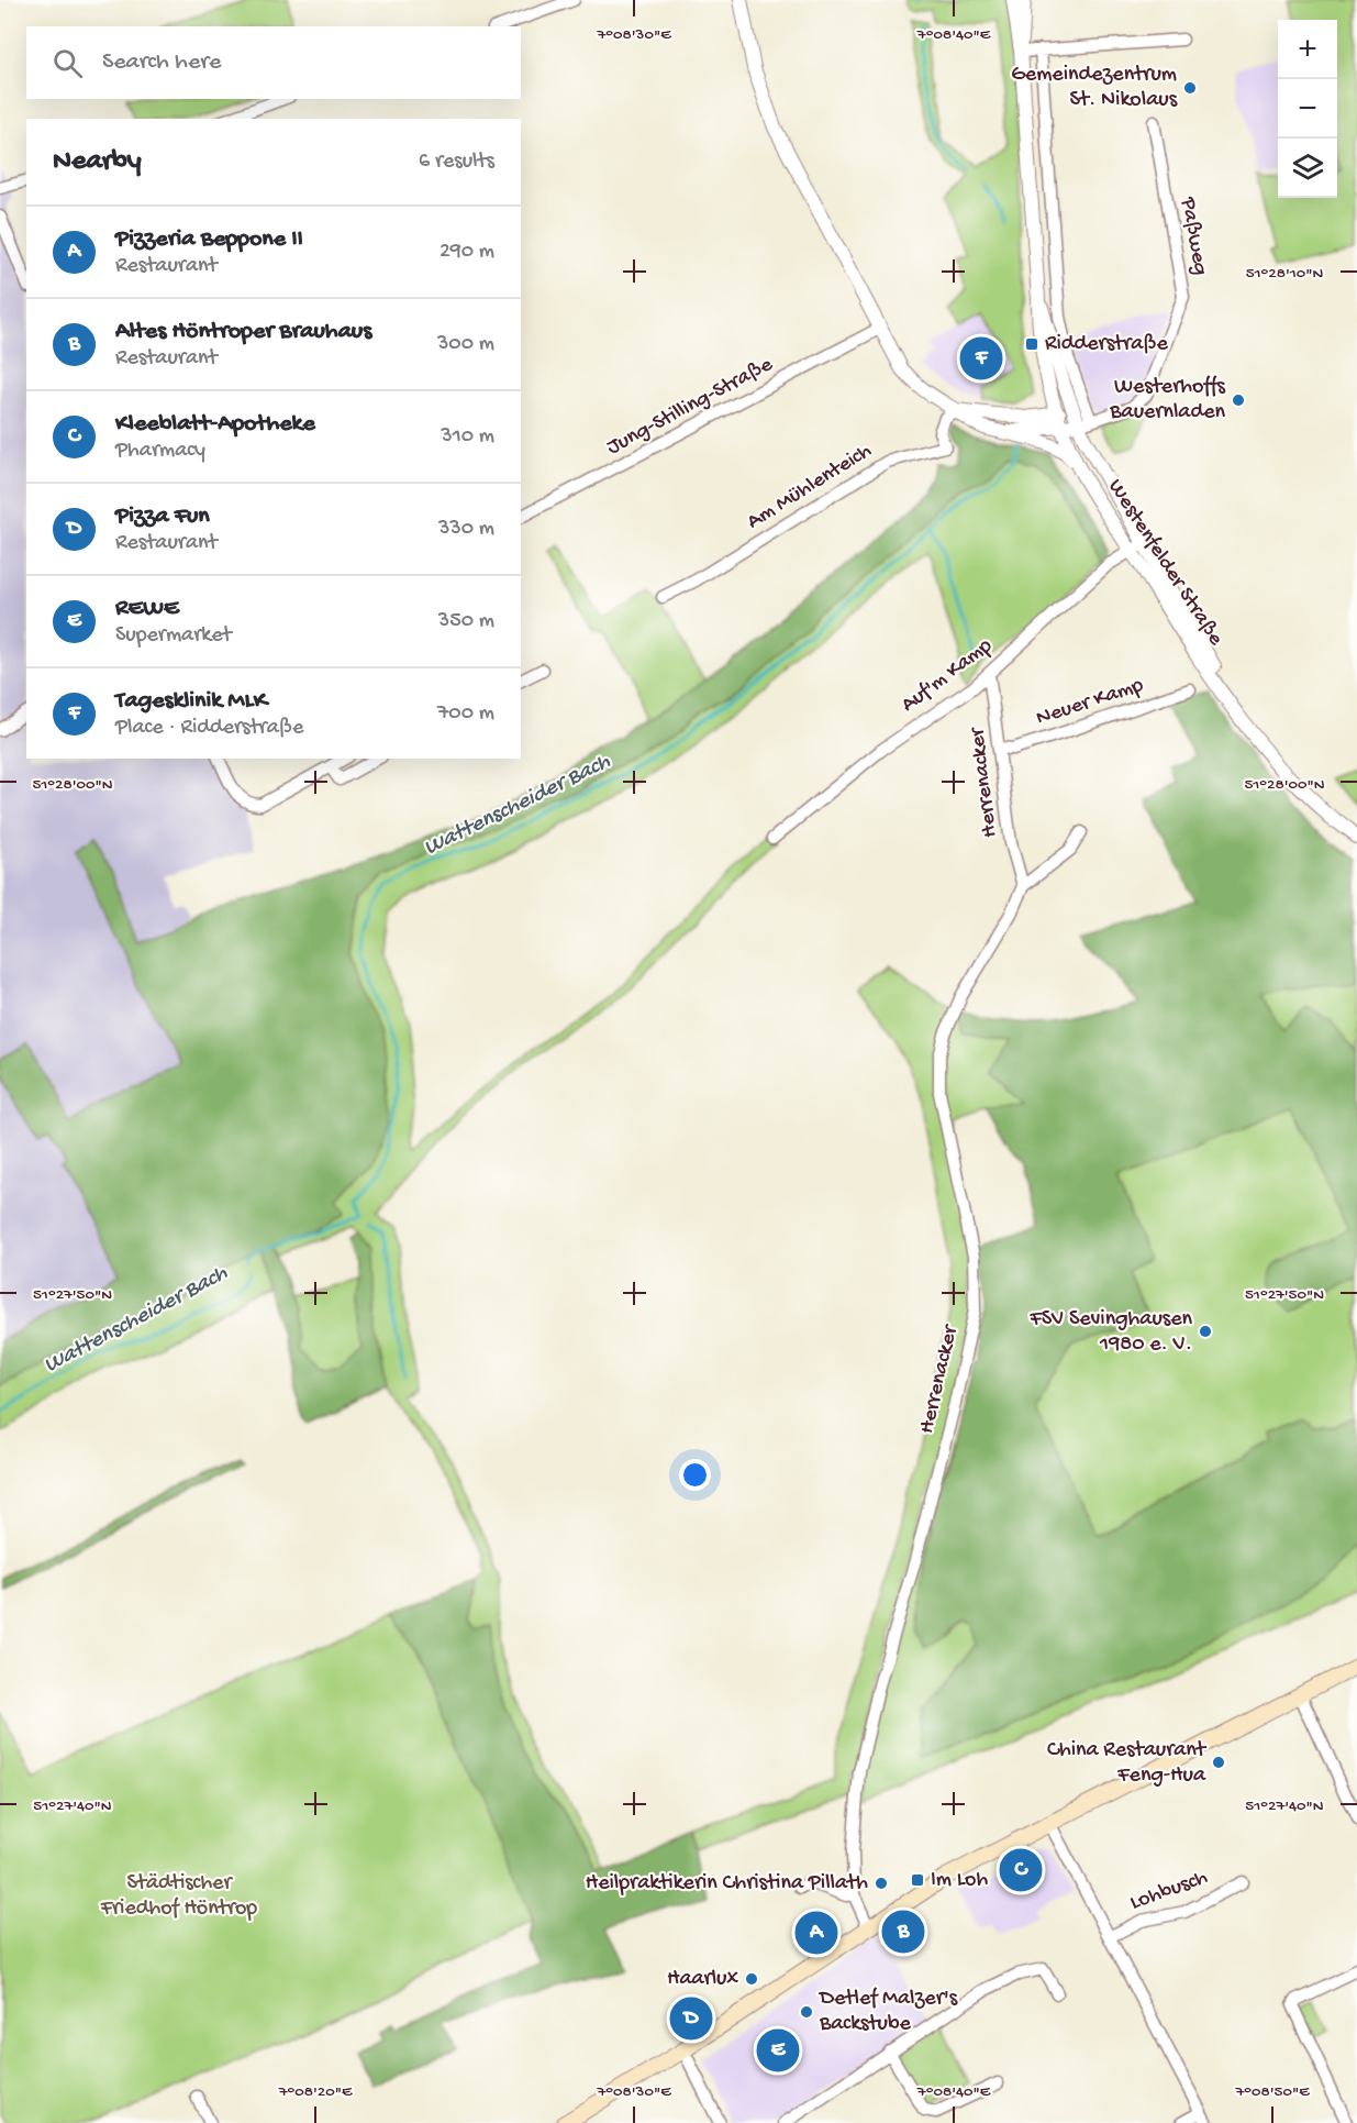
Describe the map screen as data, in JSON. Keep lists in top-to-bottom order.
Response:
{
  "streets": {
    "street": [
      "Paßweg",
      "Jung-Stilling-Straße",
      "Am Mühlenteich",
      "Westenfelder Straße",
      "Auf'm Kamp",
      "Neuer Kamp",
      "Herrenacker",
      "Lohbusch"
    ]
  },
  "crossings": [
    ["Paßweg", "Westenfelder Straße"],
    ["Westenfelder Straße", "Auf'm Kamp"],
    ["Auf'm Kamp", "Herrenacker"],
    ["Neuer Kamp", "Herrenacker"]
  ],
  "water": ["Wattenscheider Bach"],
  "parks": ["Städtischer Friedhof Höntrop"],
  "places": {
    "other": [
      "Gemeindezentrum St. Nikolaus",
      "Westerhoffs Bauernladen",
      "FSV Sevinghausen 1980 e. V.",
      "China Restaurant Feng-Hua",
      "Heilpraktikerin Christina Pillath",
      "Haarlux",
      "Detlef Malzer's Backstube"
    ],
    "transit": ["Ridderstraße", "Im Loh"]
  },
  "page": {
    "map_buttons": ["+", "−"],
    "search": "Search here",
    "heading": ["Nearby", "6 results"],
    "list": [
      {
        "mark": "A",
        "name": "Pizzeria Beppone II",
        "note": "Restaurant",
        "value": "290 m"
      },
      {
        "mark": "B",
        "name": "Altes Höntroper Brauhaus",
        "note": "Restaurant",
        "value": "300 m"
      },
      {
        "mark": "C",
        "name": "Kleeblatt-Apotheke",
        "note": "Pharmacy",
        "value": "310 m"
      },
      {
        "mark": "D",
        "name": "Pizza Fun",
        "note": "Restaurant",
        "value": "330 m"
      },
      {
        "mark": "E",
        "name": "REWE",
        "note": "Supermarket",
        "value": "350 m"
      },
      {
        "mark": "F",
        "name": "Tagesklinik MLK",
        "note": "Place · Ridderstraße",
        "value": "700 m"
      }
    ],
    "pins": [
      "F",
      "C",
      "B",
      "A",
      "D",
      "E"
    ]
  },
  "coordinates": [
    "7°08'30\"E",
    "7°08'40\"E",
    "51°28'10\"N",
    "51°28'00\"N",
    "51°27'50\"N",
    "51°27'40\"N",
    "7°08'20\"E",
    "7°08'50\"E"
  ]
}
